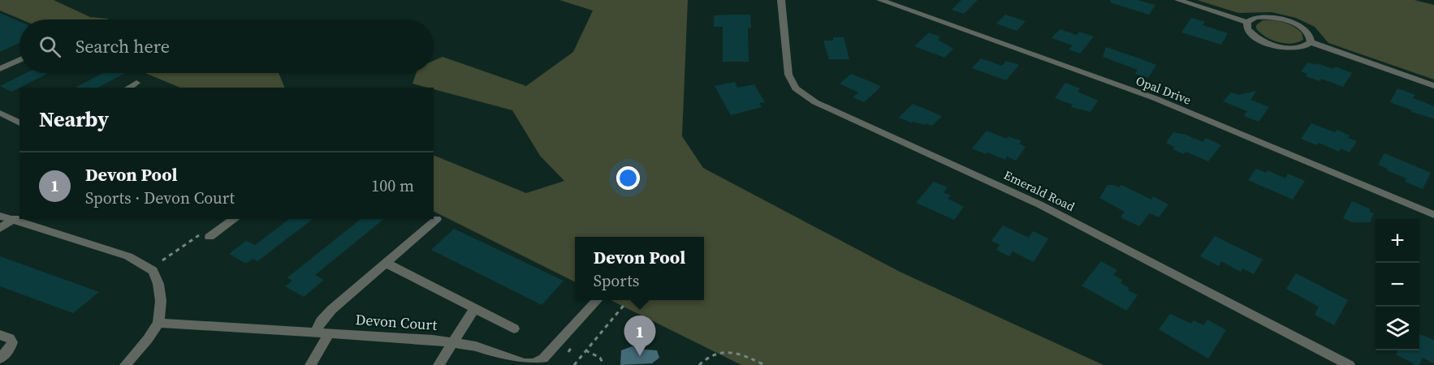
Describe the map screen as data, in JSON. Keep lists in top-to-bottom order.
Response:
{
  "streets": {
    "street": ["Opal Drive", "Emerald Road", "Devon Court"]
  },
  "page": {
    "search": "Search here",
    "heading": "Nearby",
    "list": [
      {
        "mark": "1",
        "name": "Devon Pool",
        "note": "Sports · Devon Court",
        "value": "100 m"
      }
    ],
    "map_buttons": ["+", "−"],
    "popup": ["Devon Pool", "Sports"],
    "pins": "1"
  }
}
